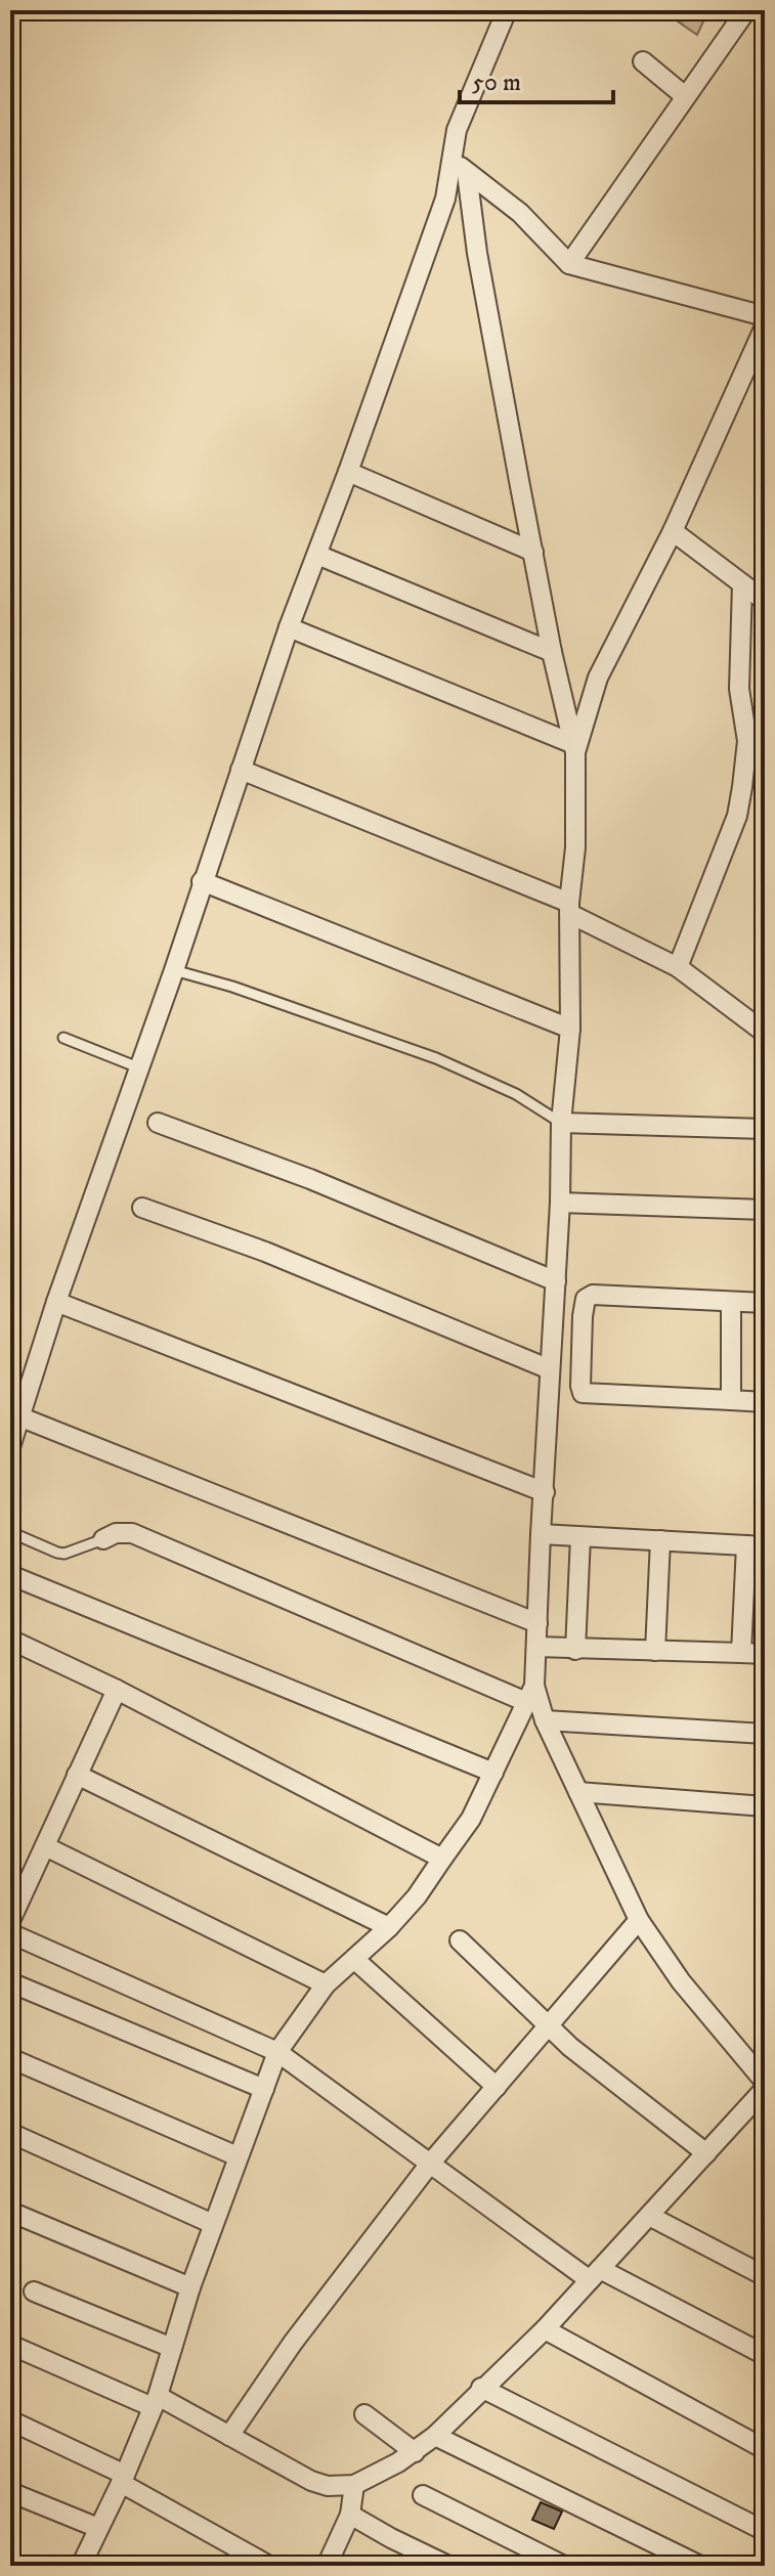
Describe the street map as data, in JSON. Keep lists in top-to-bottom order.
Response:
{
  "scale_bar": "50 m"
}
